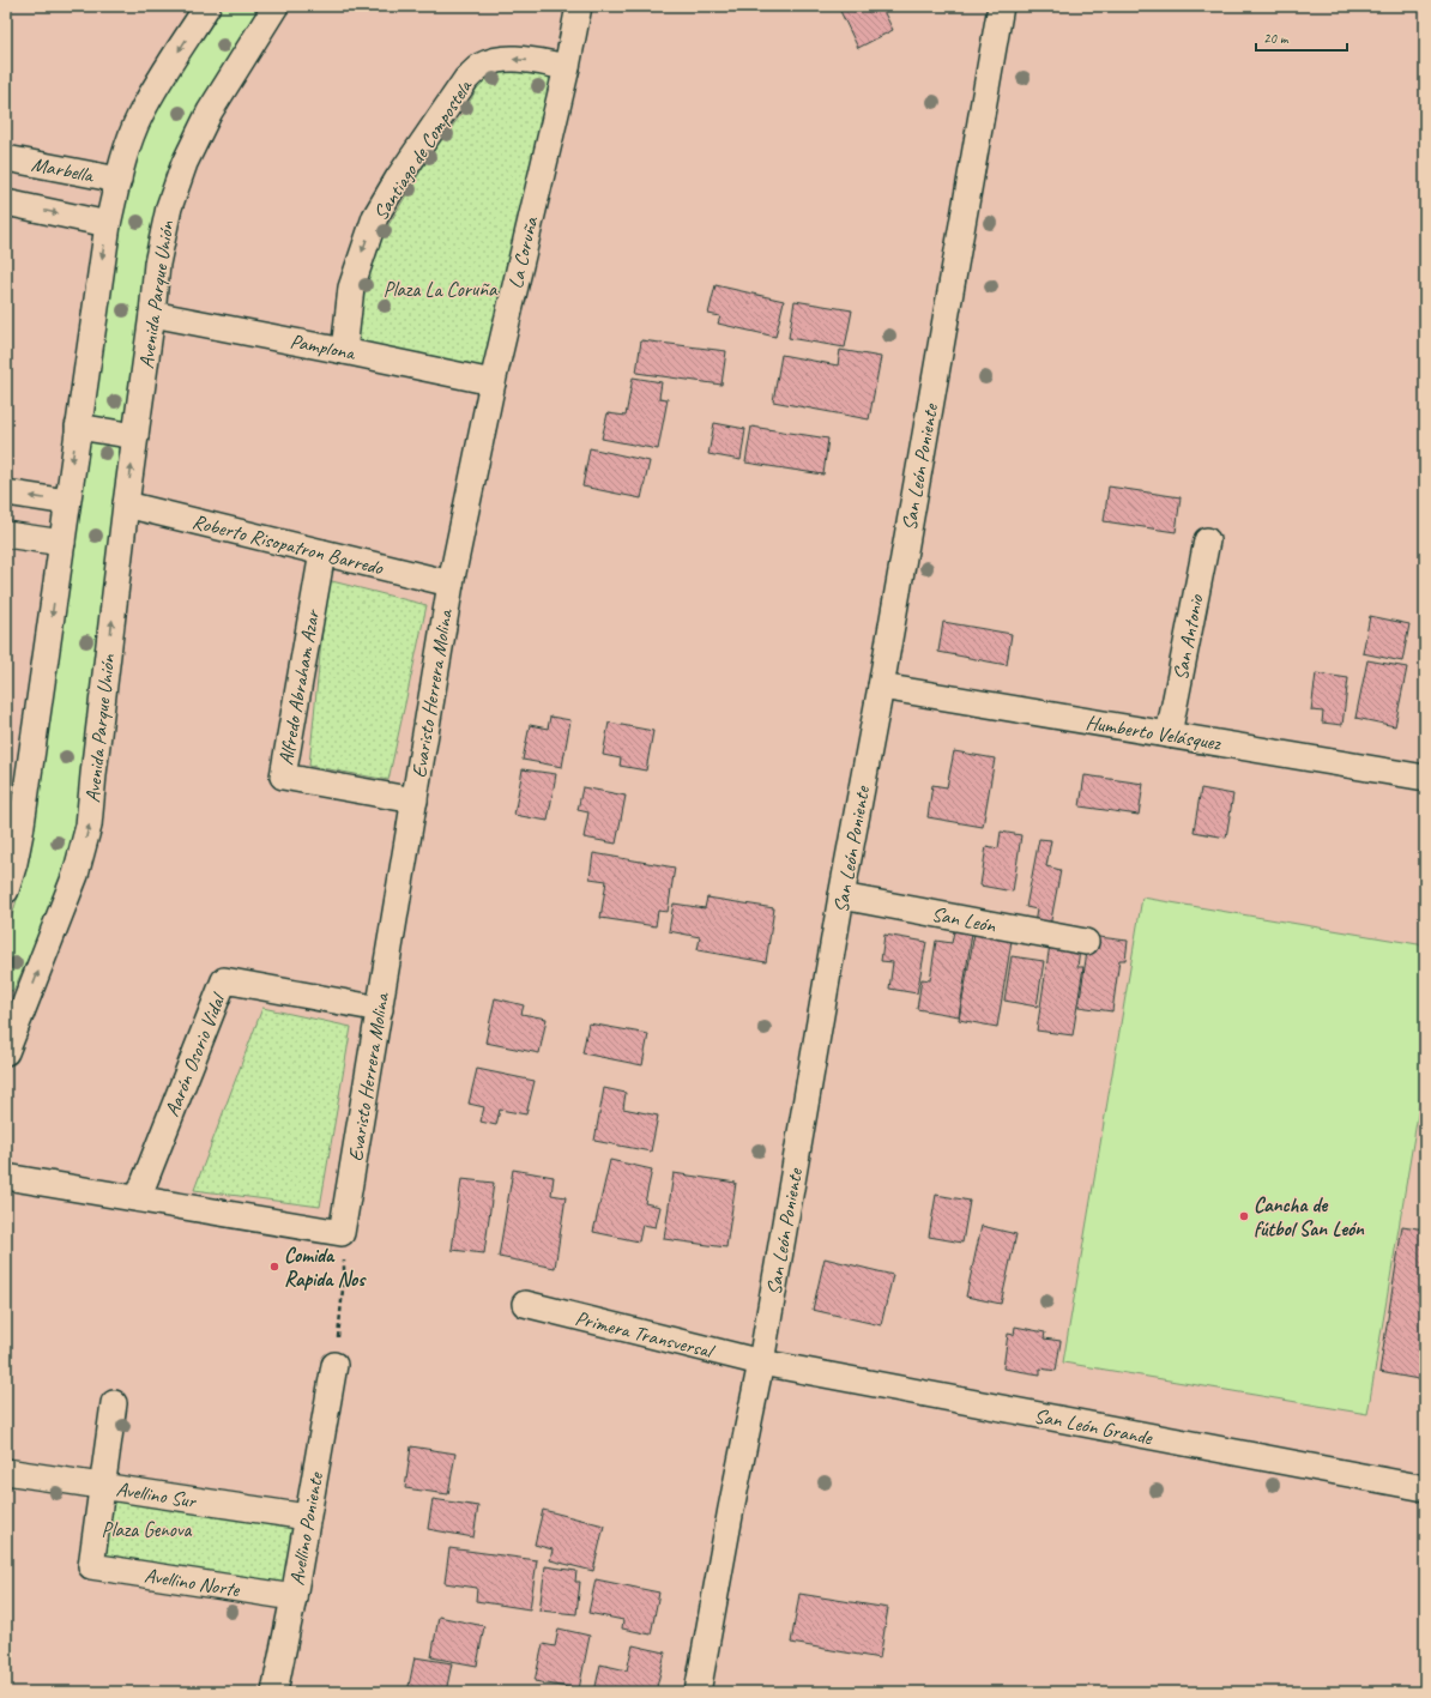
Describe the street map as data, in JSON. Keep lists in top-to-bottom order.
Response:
{
  "streets": {
    "street": [
      "Santiago de Compostela",
      "Marbella",
      "La Coruña",
      "Avenida Parque Unión",
      "Pamplona",
      "San León Poniente",
      "Roberto Risopatron Barredo",
      "San Antonio",
      "Alfredo Abraham Azar",
      "Evaristo Herrera Molina",
      "Humberto Velásquez",
      "San León",
      "Aarón Osorio Vidal",
      "Primera Transversal",
      "San León Grande",
      "Avellino Sur",
      "Avellino Poniente",
      "Avellino Norte"
    ]
  },
  "crossings": [
    ["Santiago de Compostela", "La Coruña"],
    ["Santiago de Compostela", "Pamplona"],
    ["La Coruña", "Pamplona"],
    ["La Coruña", "Roberto Risopatron Barredo"],
    ["La Coruña", "Evaristo Herrera Molina"],
    ["Avenida Parque Unión", "Pamplona"],
    ["Avenida Parque Unión", "Roberto Risopatron Barredo"],
    ["San León Poniente", "Humberto Velásquez"],
    ["San León Poniente", "San León"],
    ["San León Poniente", "Primera Transversal"],
    ["San León Poniente", "San León Grande"],
    ["Roberto Risopatron Barredo", "Alfredo Abraham Azar"],
    ["Roberto Risopatron Barredo", "Evaristo Herrera Molina"],
    ["San Antonio", "Humberto Velásquez"],
    ["Alfredo Abraham Azar", "Evaristo Herrera Molina"],
    ["Evaristo Herrera Molina", "Aarón Osorio Vidal"],
    ["Primera Transversal", "San León Grande"],
    ["Avellino Sur", "Avellino Poniente"],
    ["Avellino Sur", "Avellino Norte"],
    ["Avellino Poniente", "Avellino Norte"]
  ],
  "one_way": ["Santiago de Compostela"],
  "parks": ["Plaza La Coruña", "Plaza Genova"],
  "places": ["Cancha de fútbol San León", "Comida Rapida Nos"],
  "scale_bar": "20 m"
}
